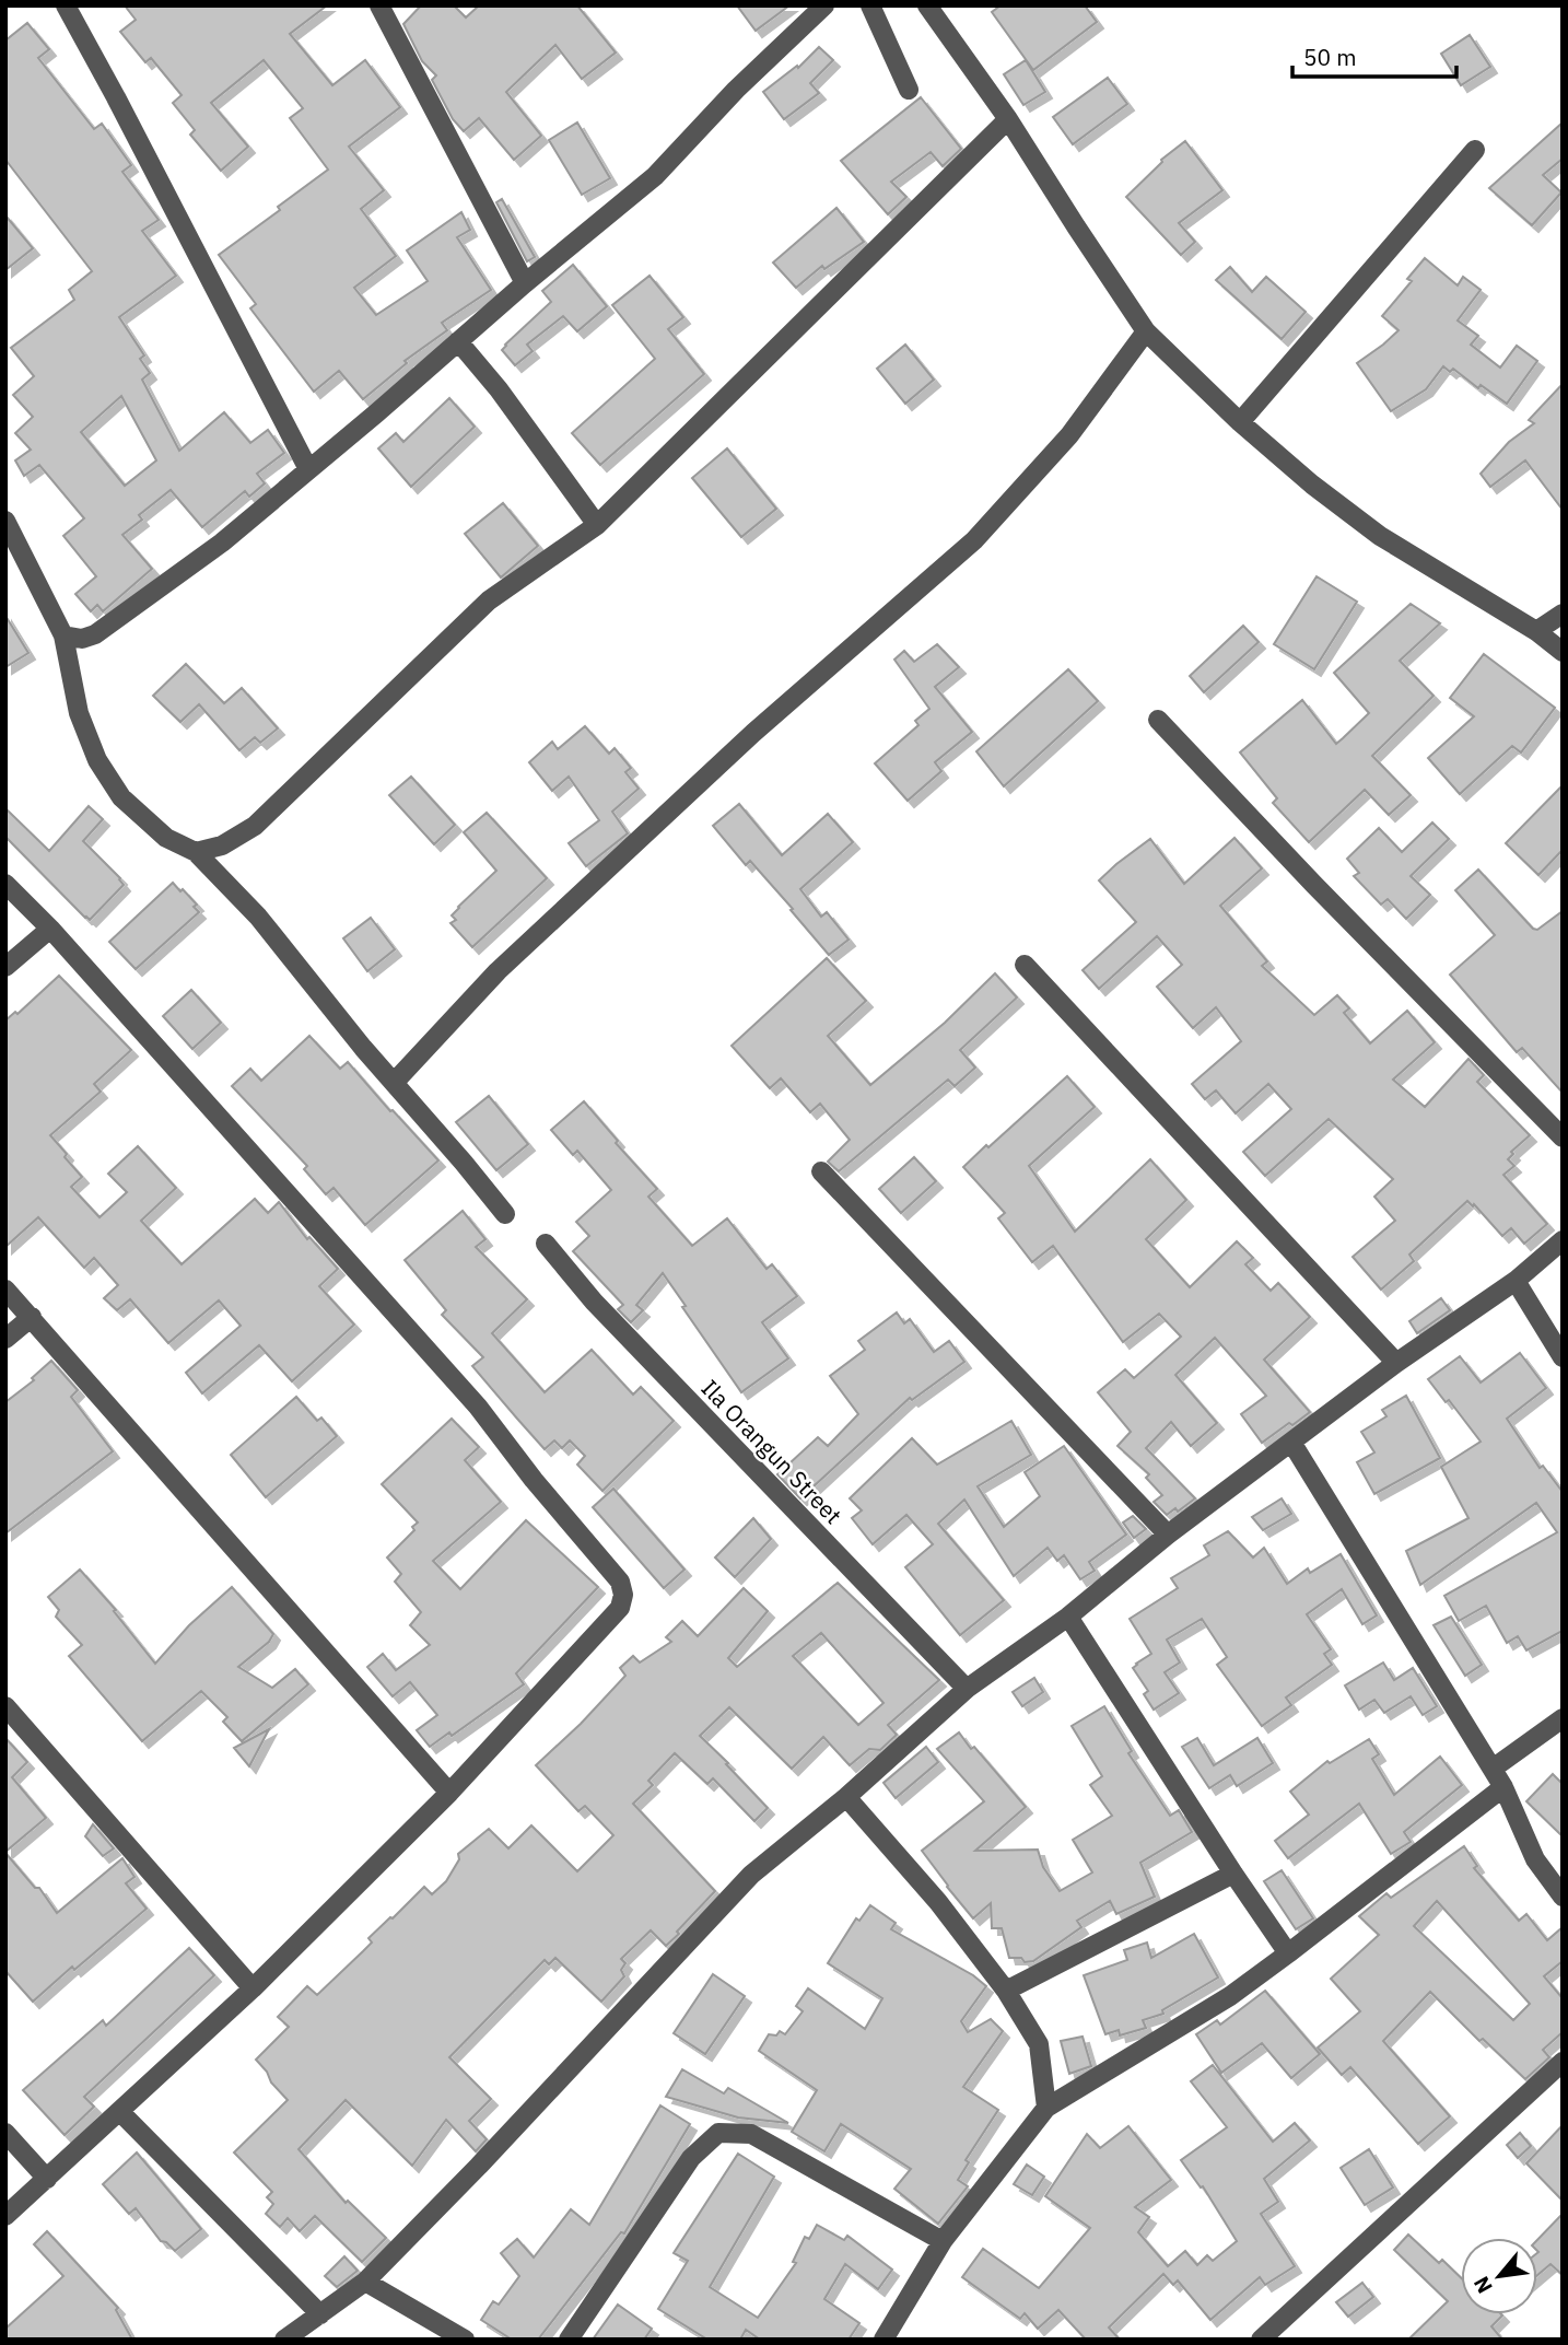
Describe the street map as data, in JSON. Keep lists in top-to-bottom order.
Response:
{
  "streets": {
    "street": ["Ila Orangun Street"]
  },
  "scale_bar": "50 m",
  "north": "bottom left"
}
